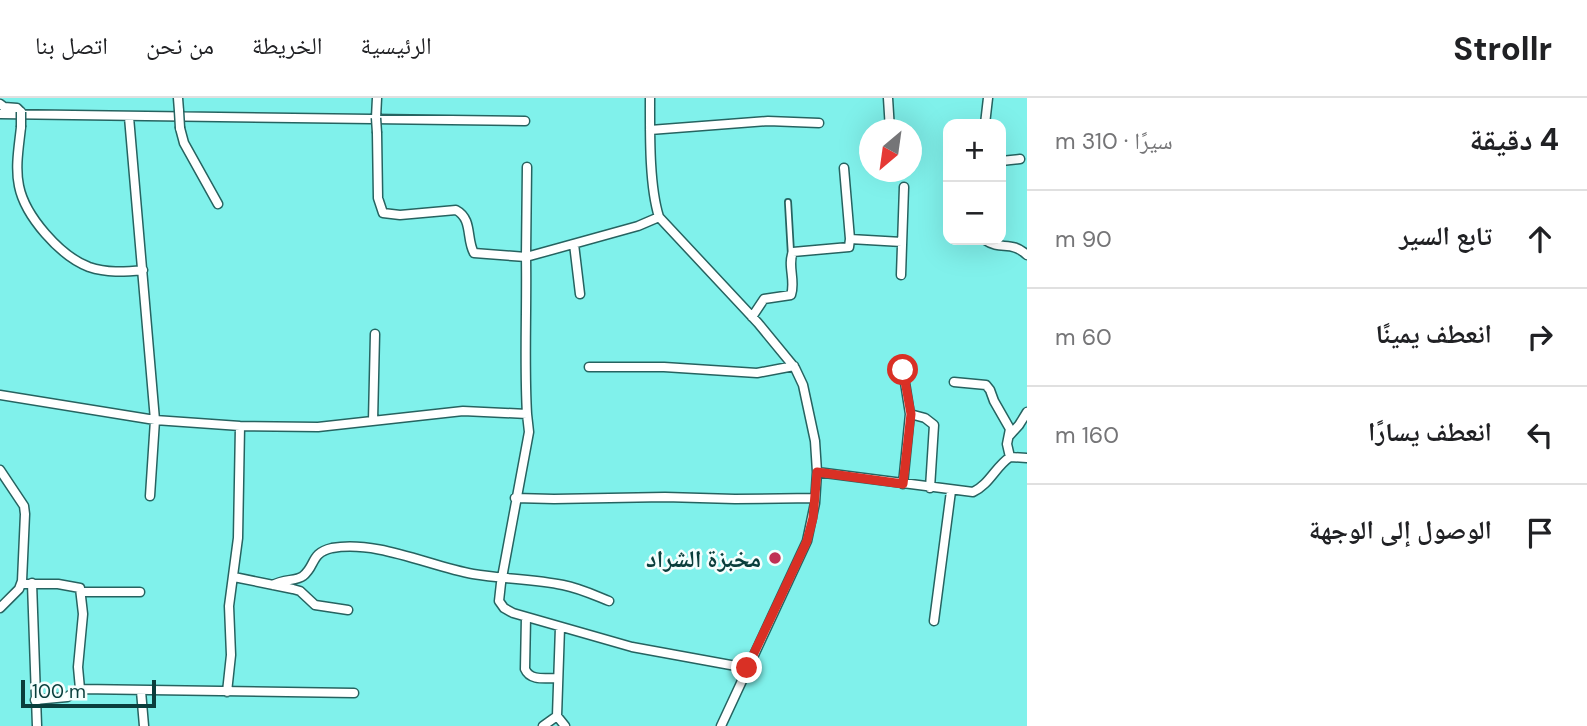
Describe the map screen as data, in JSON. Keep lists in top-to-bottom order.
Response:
{
  "places": ["مخبزة الشراد"],
  "scale_bar": "100 m",
  "north": "bottom left",
  "page": {
    "header": "Strollr",
    "nav": [
      "الرئيسية",
      "الخريطة",
      "من نحن",
      "اتصل بنا"
    ],
    "heading": ["4 دقيقة", "سيرًا · 310 m"],
    "map_buttons": ["+", "−"],
    "list": [
      ["تابع السير", "90 m"],
      ["انعطف يمينًا", "60 m"],
      ["انعطف يسارًا", "160 m"],
      "الوصول إلى الوجهة"
    ],
    "scale": "100 m"
  }
}
